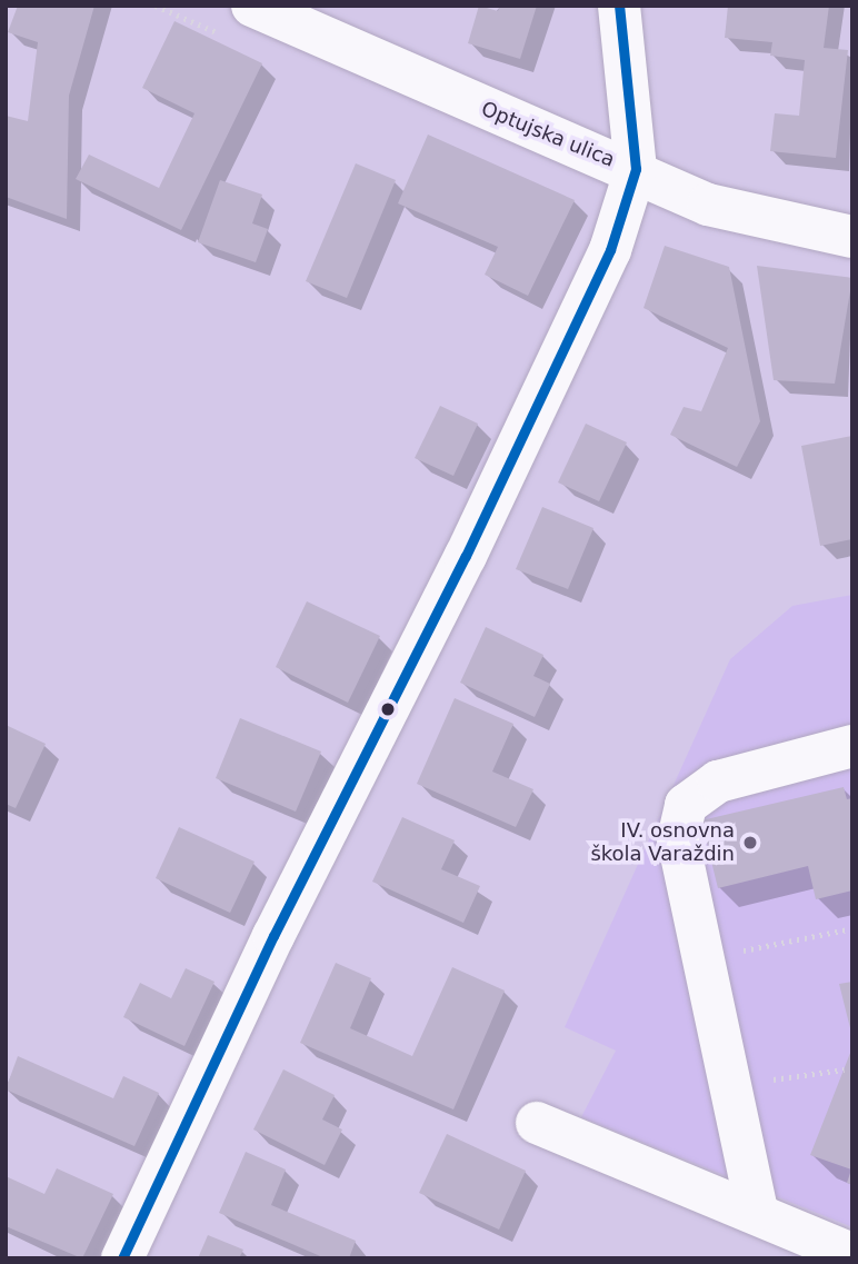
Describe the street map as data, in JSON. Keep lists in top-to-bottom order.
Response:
{
  "streets": {
    "street": ["Optujska ulica"]
  },
  "places": ["IV. osnovna škola Varaždin"]
}
